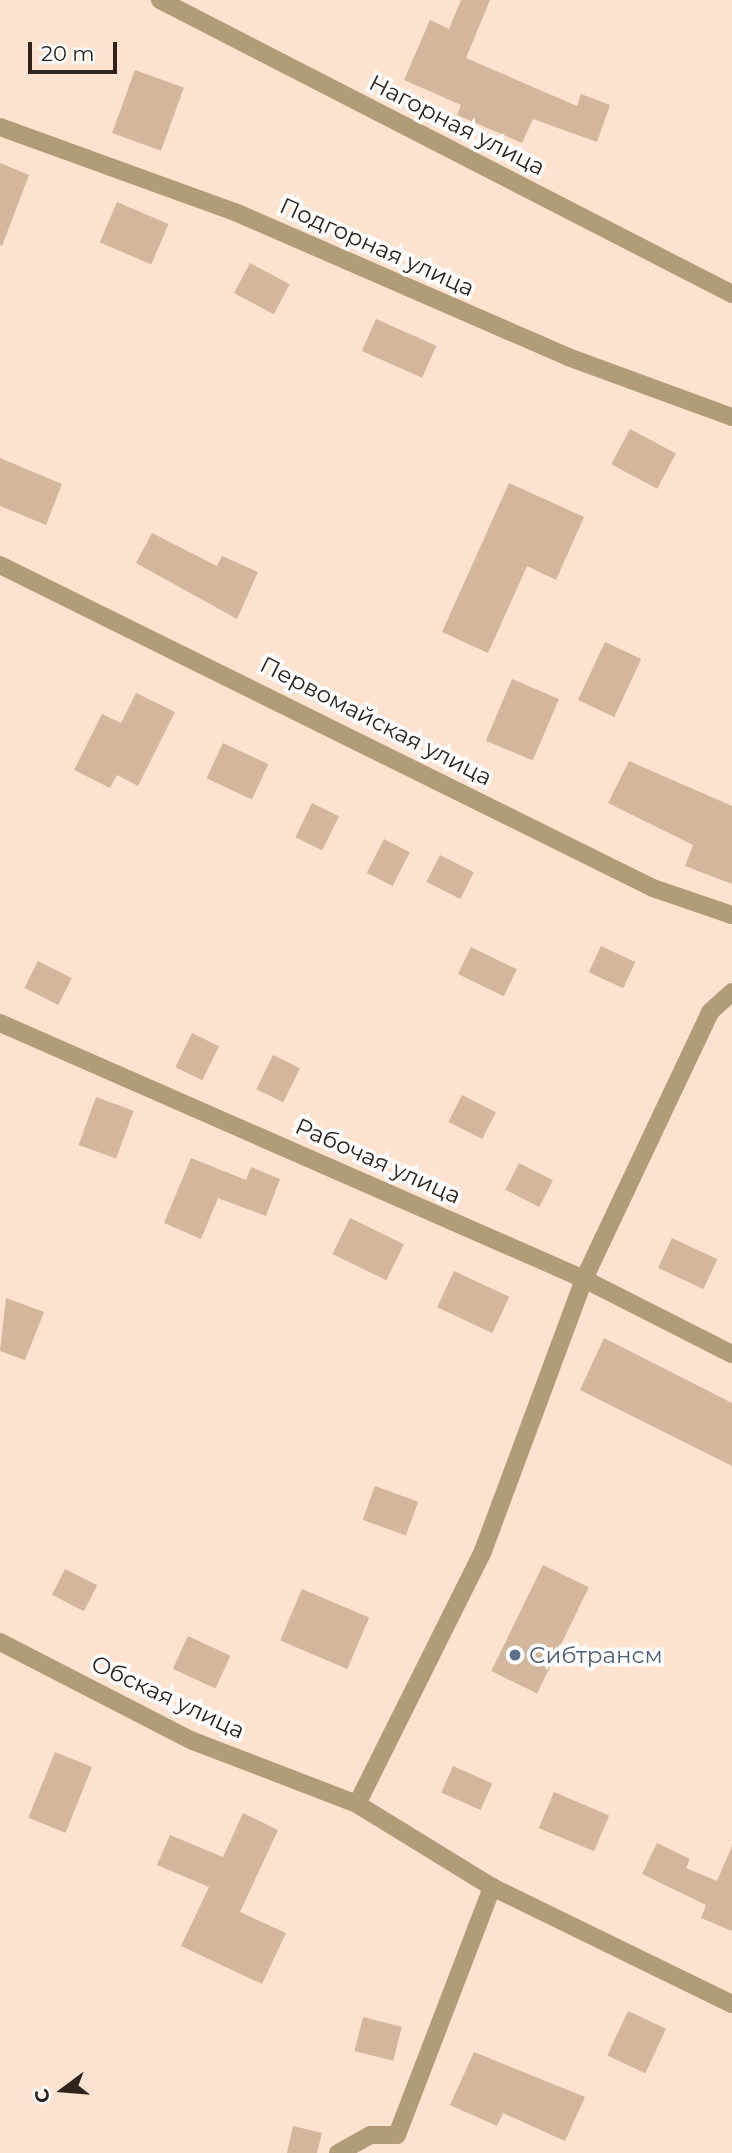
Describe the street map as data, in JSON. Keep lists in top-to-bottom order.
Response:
{
  "streets": {
    "street": [
      "Нагорная улица",
      "Подгорная улица",
      "Первомайская улица",
      "Рабочая улица",
      "Обская улица"
    ]
  },
  "places": ["Сибтрансм"],
  "scale_bar": "20 m",
  "north": "left"
}
